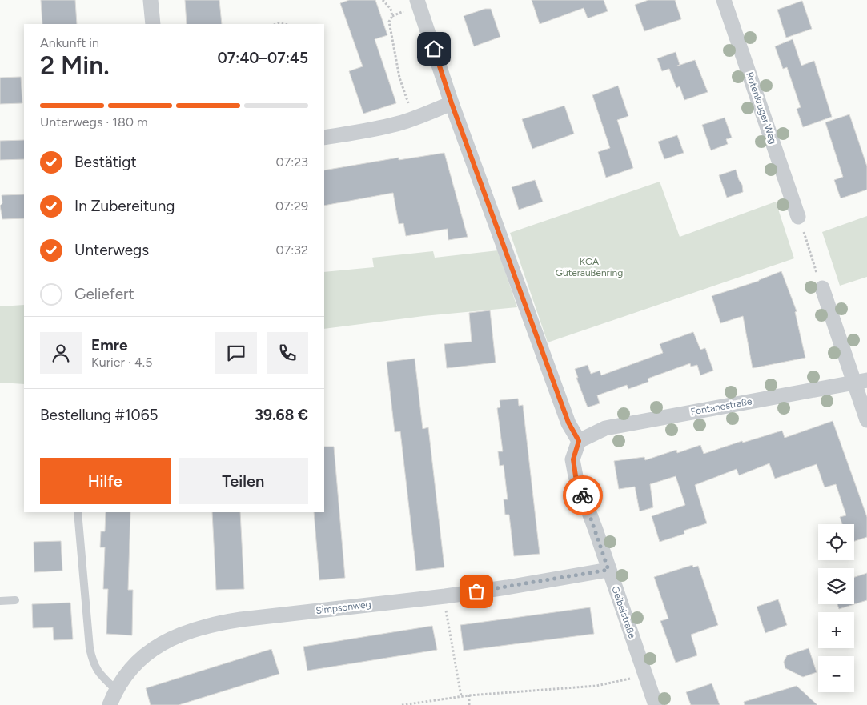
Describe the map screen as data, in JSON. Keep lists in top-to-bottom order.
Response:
{
  "streets": {
    "street": [
      "Rotenkruger Weg",
      "Fontanestraße",
      "Simpsonweg",
      "Geibelstraße"
    ]
  },
  "crossings": [
    ["Fontanestraße", "Geibelstraße"],
    ["Simpsonweg", "Geibelstraße"]
  ],
  "parks": ["KGA Güteraußenring"],
  "page": {
    "heading": ["2 Min.", "Ankunft in", "07:40–07:45"],
    "panel": [
      "Emre",
      "Kurier · 4.5",
      "Bestellung #1065",
      "39.68 €"
    ],
    "bar": "Unterwegs · 180 m",
    "list": [
      ["Bestätigt", "07:23"],
      ["In Zubereitung", "07:29"],
      ["Unterwegs", "07:32"],
      "Geliefert"
    ],
    "buttons": ["Hilfe", "Teilen"],
    "map_buttons": ["+", "−"]
  }
}
